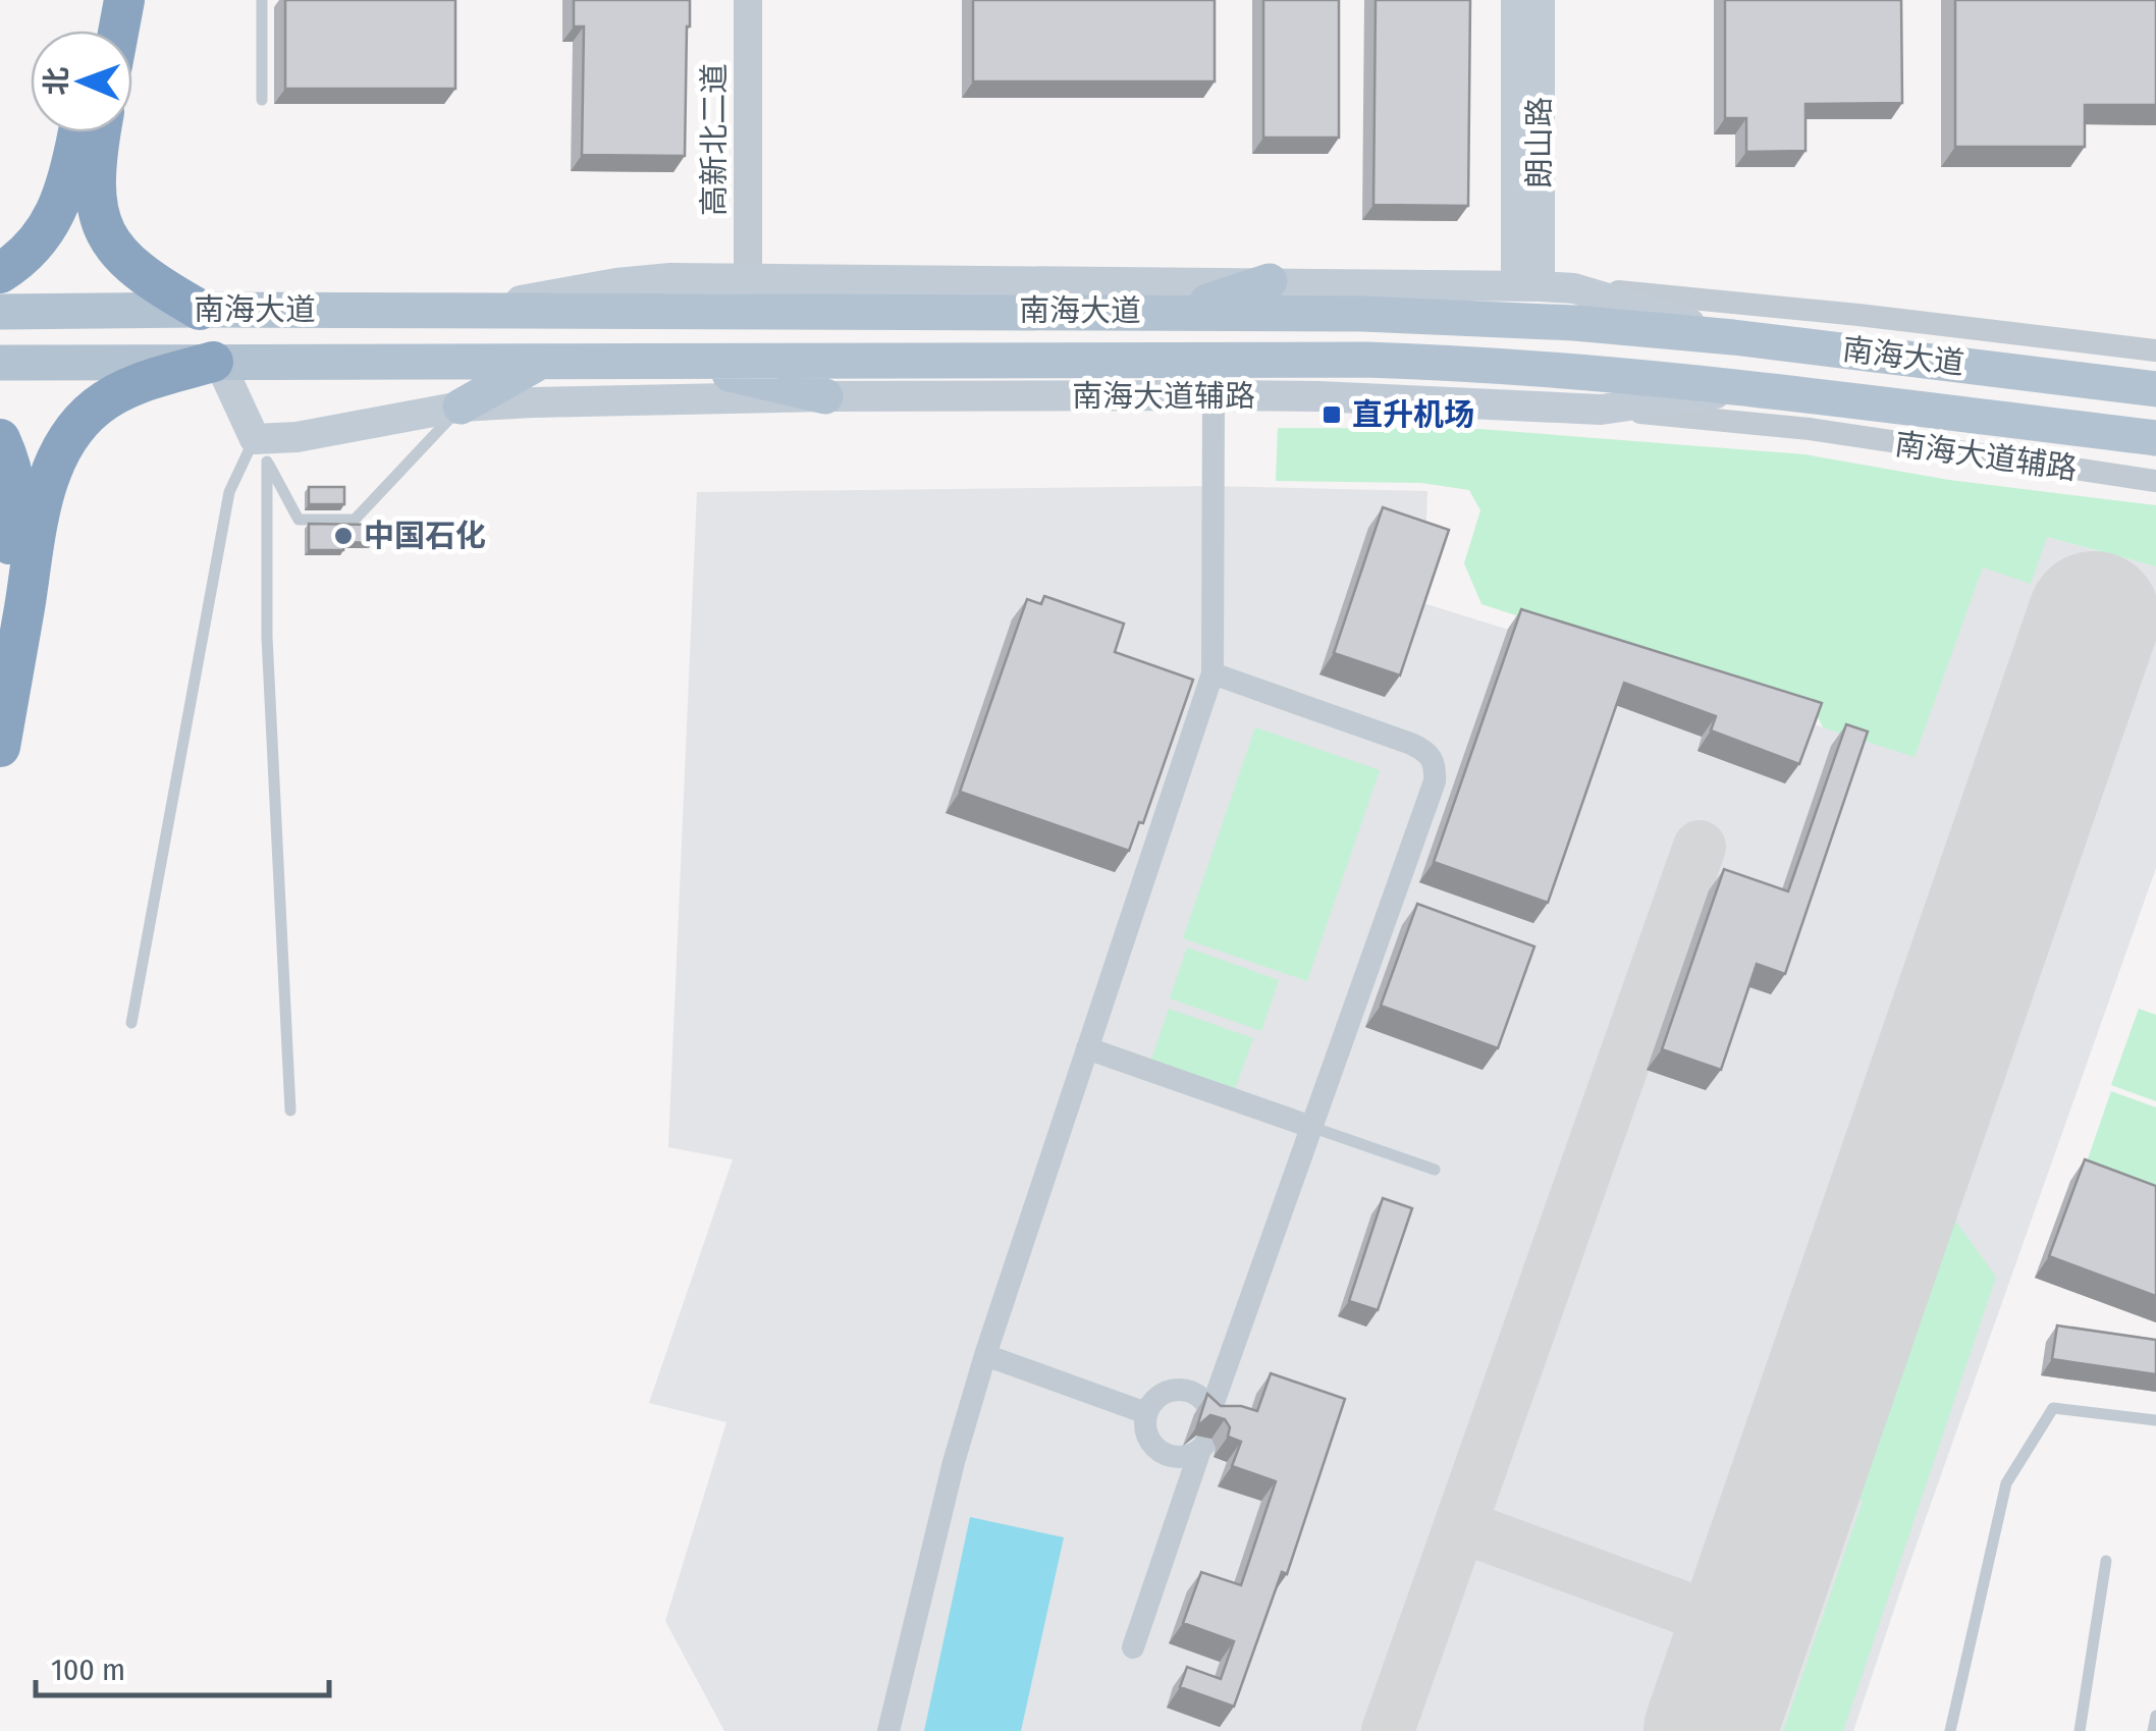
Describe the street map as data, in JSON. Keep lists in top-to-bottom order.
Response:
{
  "streets": {
    "main road": ["朗山路", "南海大道", "南海大道辅路"],
    "street": ["高新北二道"]
  },
  "crossings": [
    ["南海大道", "南海大道辅路"]
  ],
  "places": {
    "transit": ["直升机场"],
    "other": ["中国石化"]
  },
  "scale_bar": "100 m",
  "north": "left"
}
